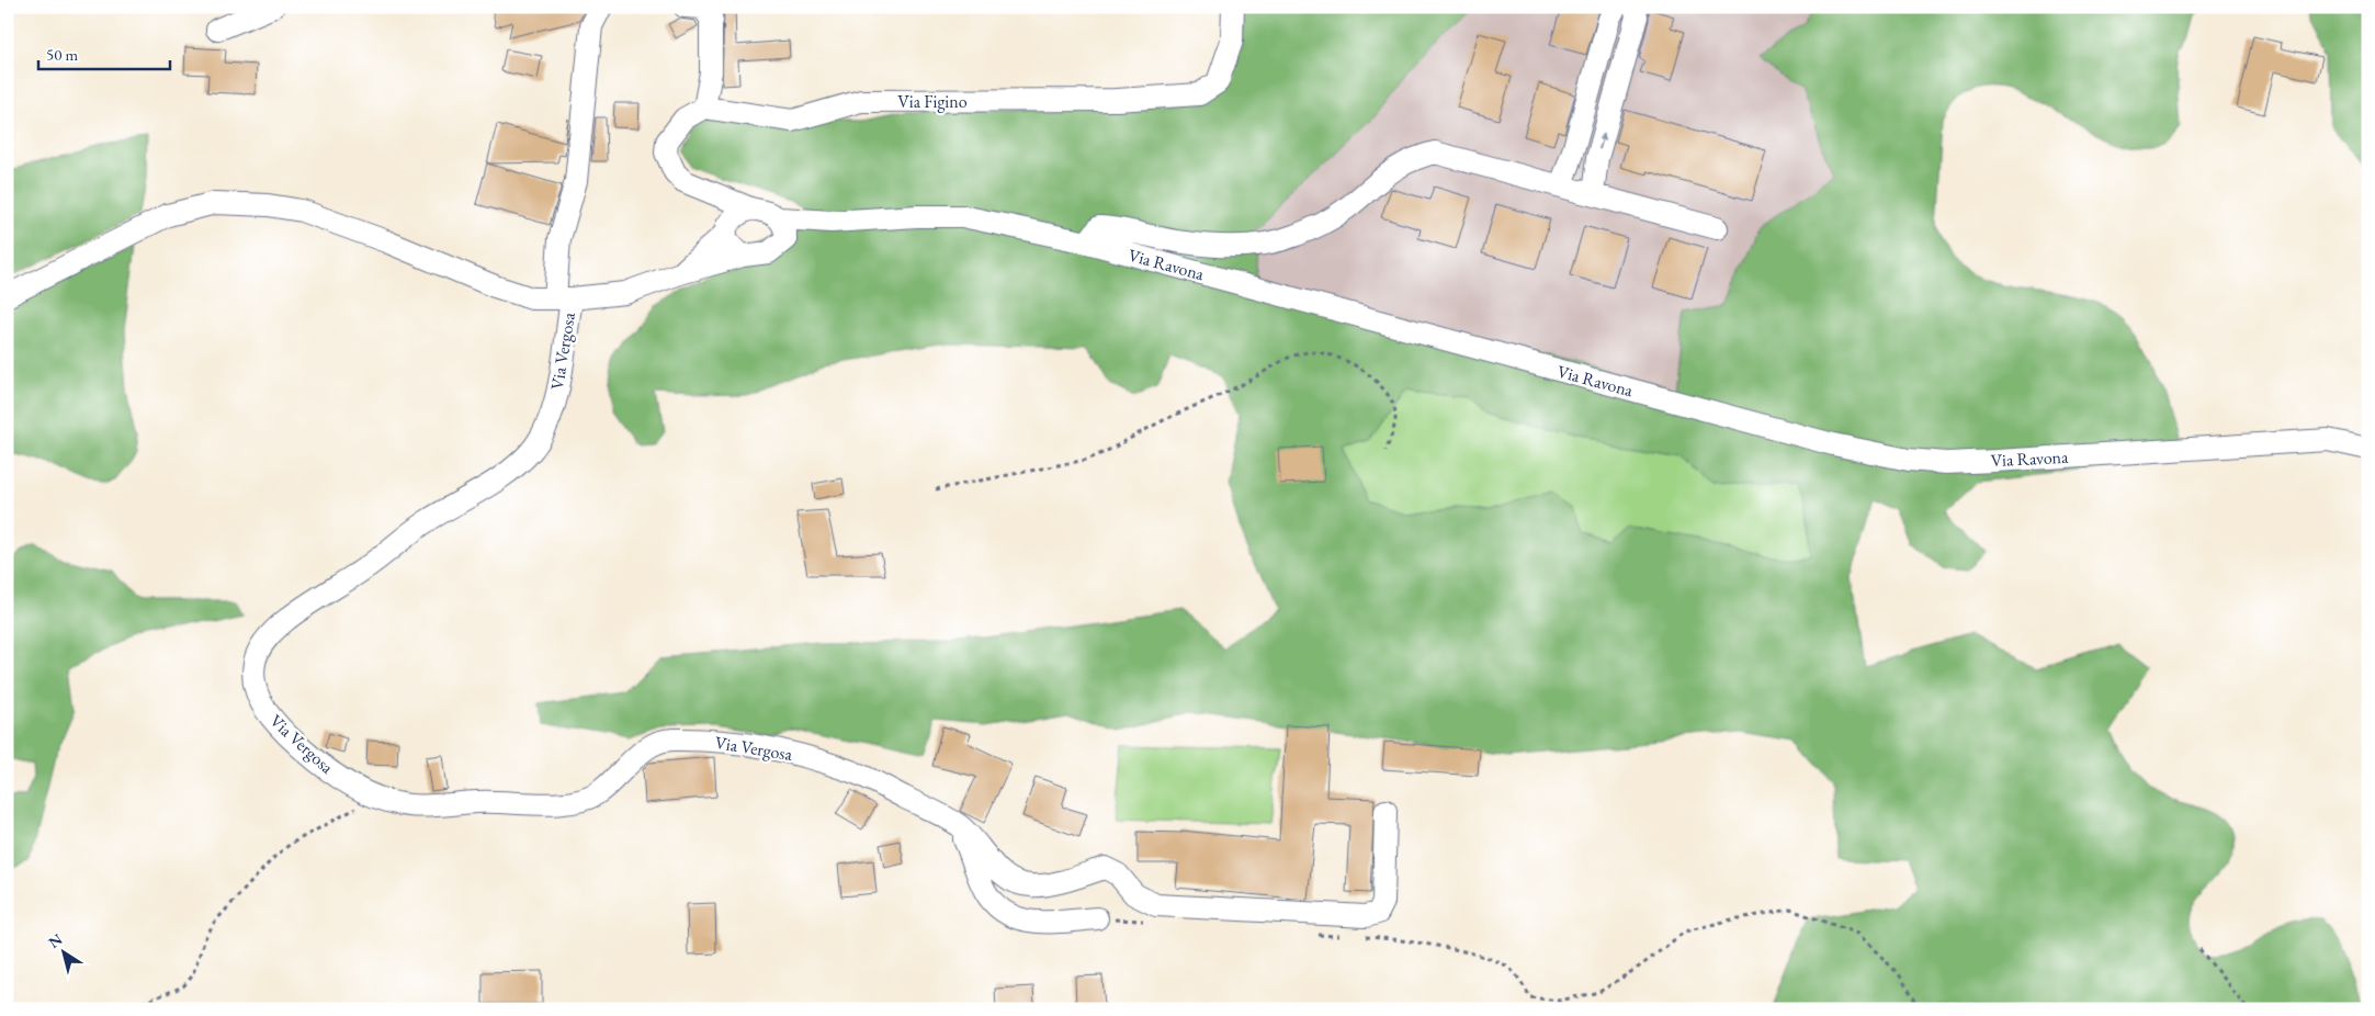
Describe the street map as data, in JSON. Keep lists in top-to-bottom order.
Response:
{
  "streets": {
    "street": ["Via Figino", "Via Ravona", "Via Vergosa"]
  },
  "scale_bar": "50 m",
  "north": "top left"
}
